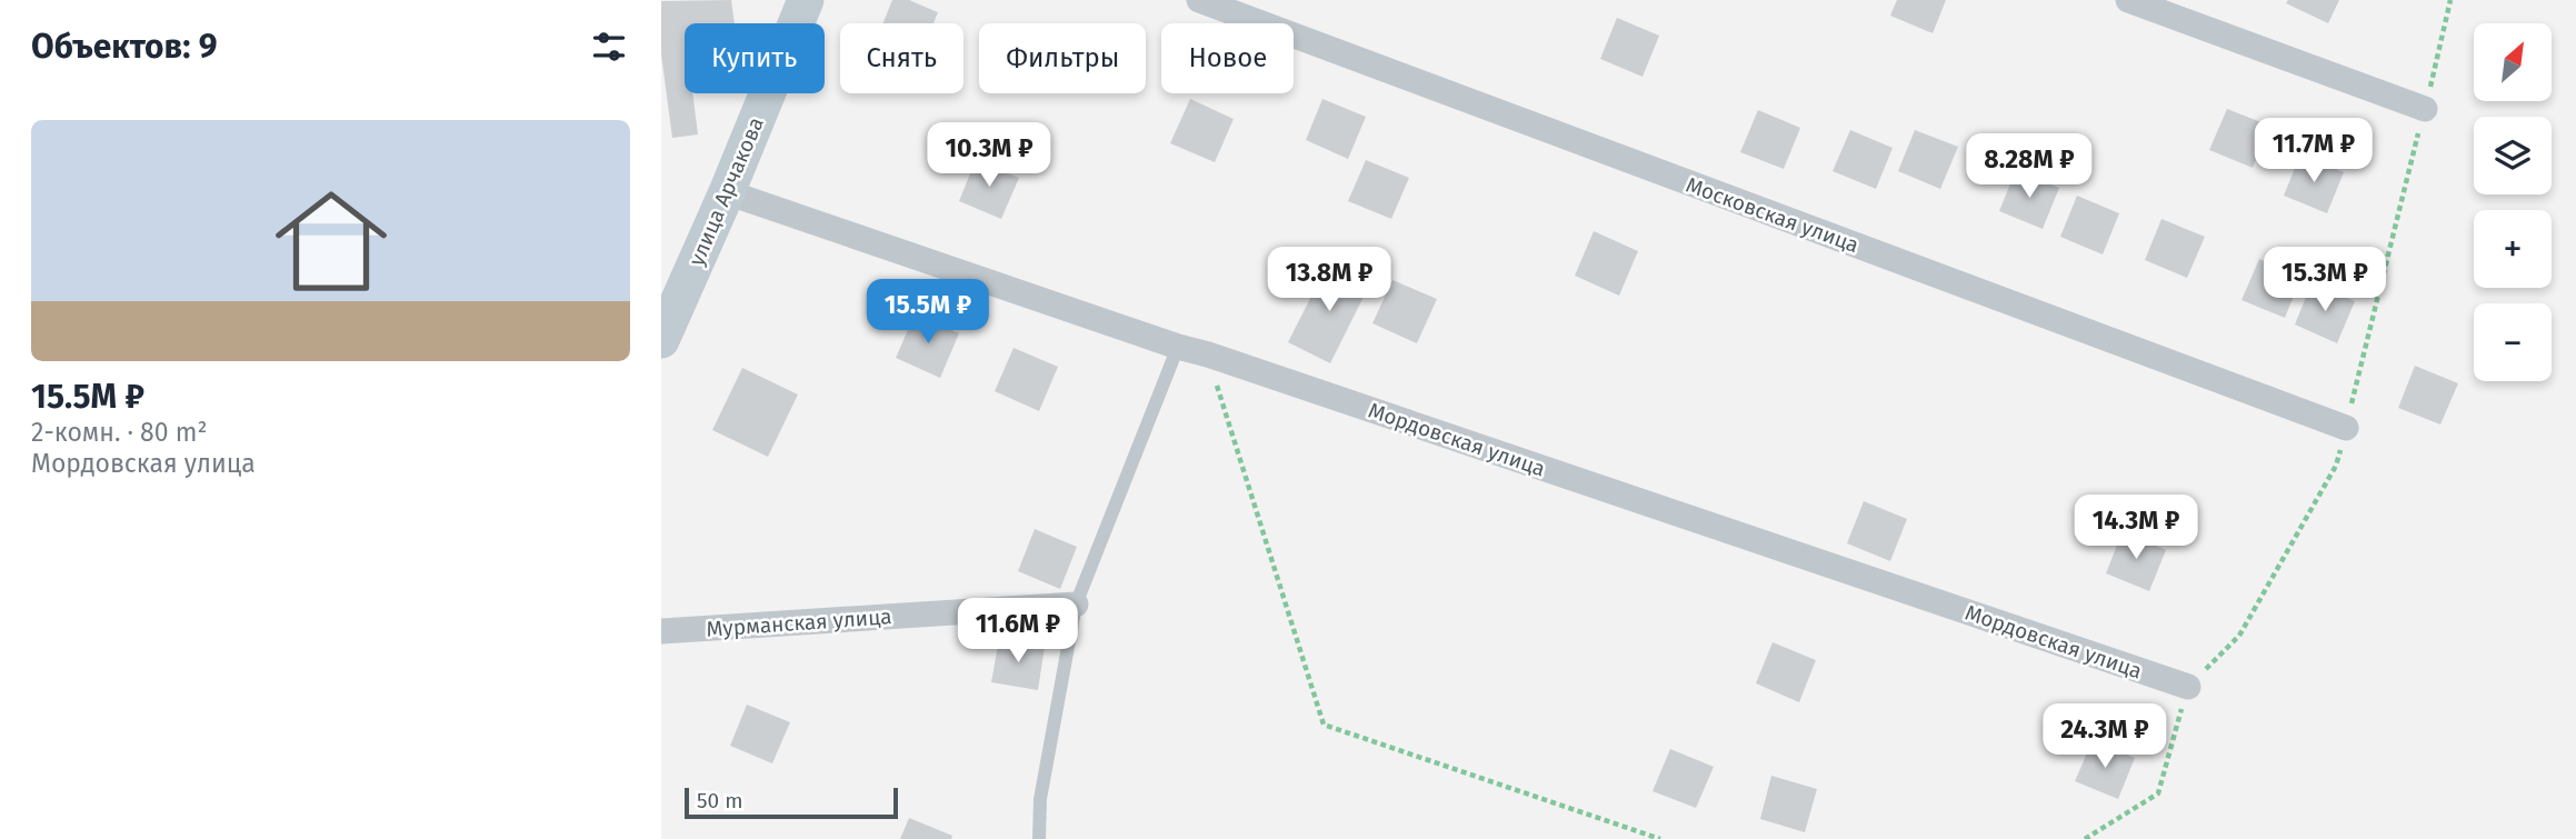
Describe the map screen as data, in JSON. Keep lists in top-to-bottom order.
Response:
{
  "streets": {
    "street": [
      "улица Арчакова",
      "Московская улица",
      "Мордовская улица",
      "Мурманская улица"
    ]
  },
  "crossings": [
    ["улица Арчакова", "Мордовская улица"]
  ],
  "scale_bar": "50 m",
  "north": "top right",
  "page": {
    "heading": "Объектов: 9",
    "map_buttons": ["+", "−"],
    "chip": [
      "Купить",
      "Снять",
      "Фильтры",
      "Новое"
    ],
    "list": [
      {
        "name": "15.5M ₽",
        "note": "2-комн. · 80 m² · Мордовская улица"
      }
    ],
    "price": [
      "11.7M ₽",
      "10.3M ₽",
      "8.28M ₽",
      "13.8M ₽",
      "15.3M ₽",
      "15.5M ₽",
      "14.3M ₽",
      "11.6M ₽",
      "24.3M ₽"
    ],
    "scale": "50 m"
  }
}
